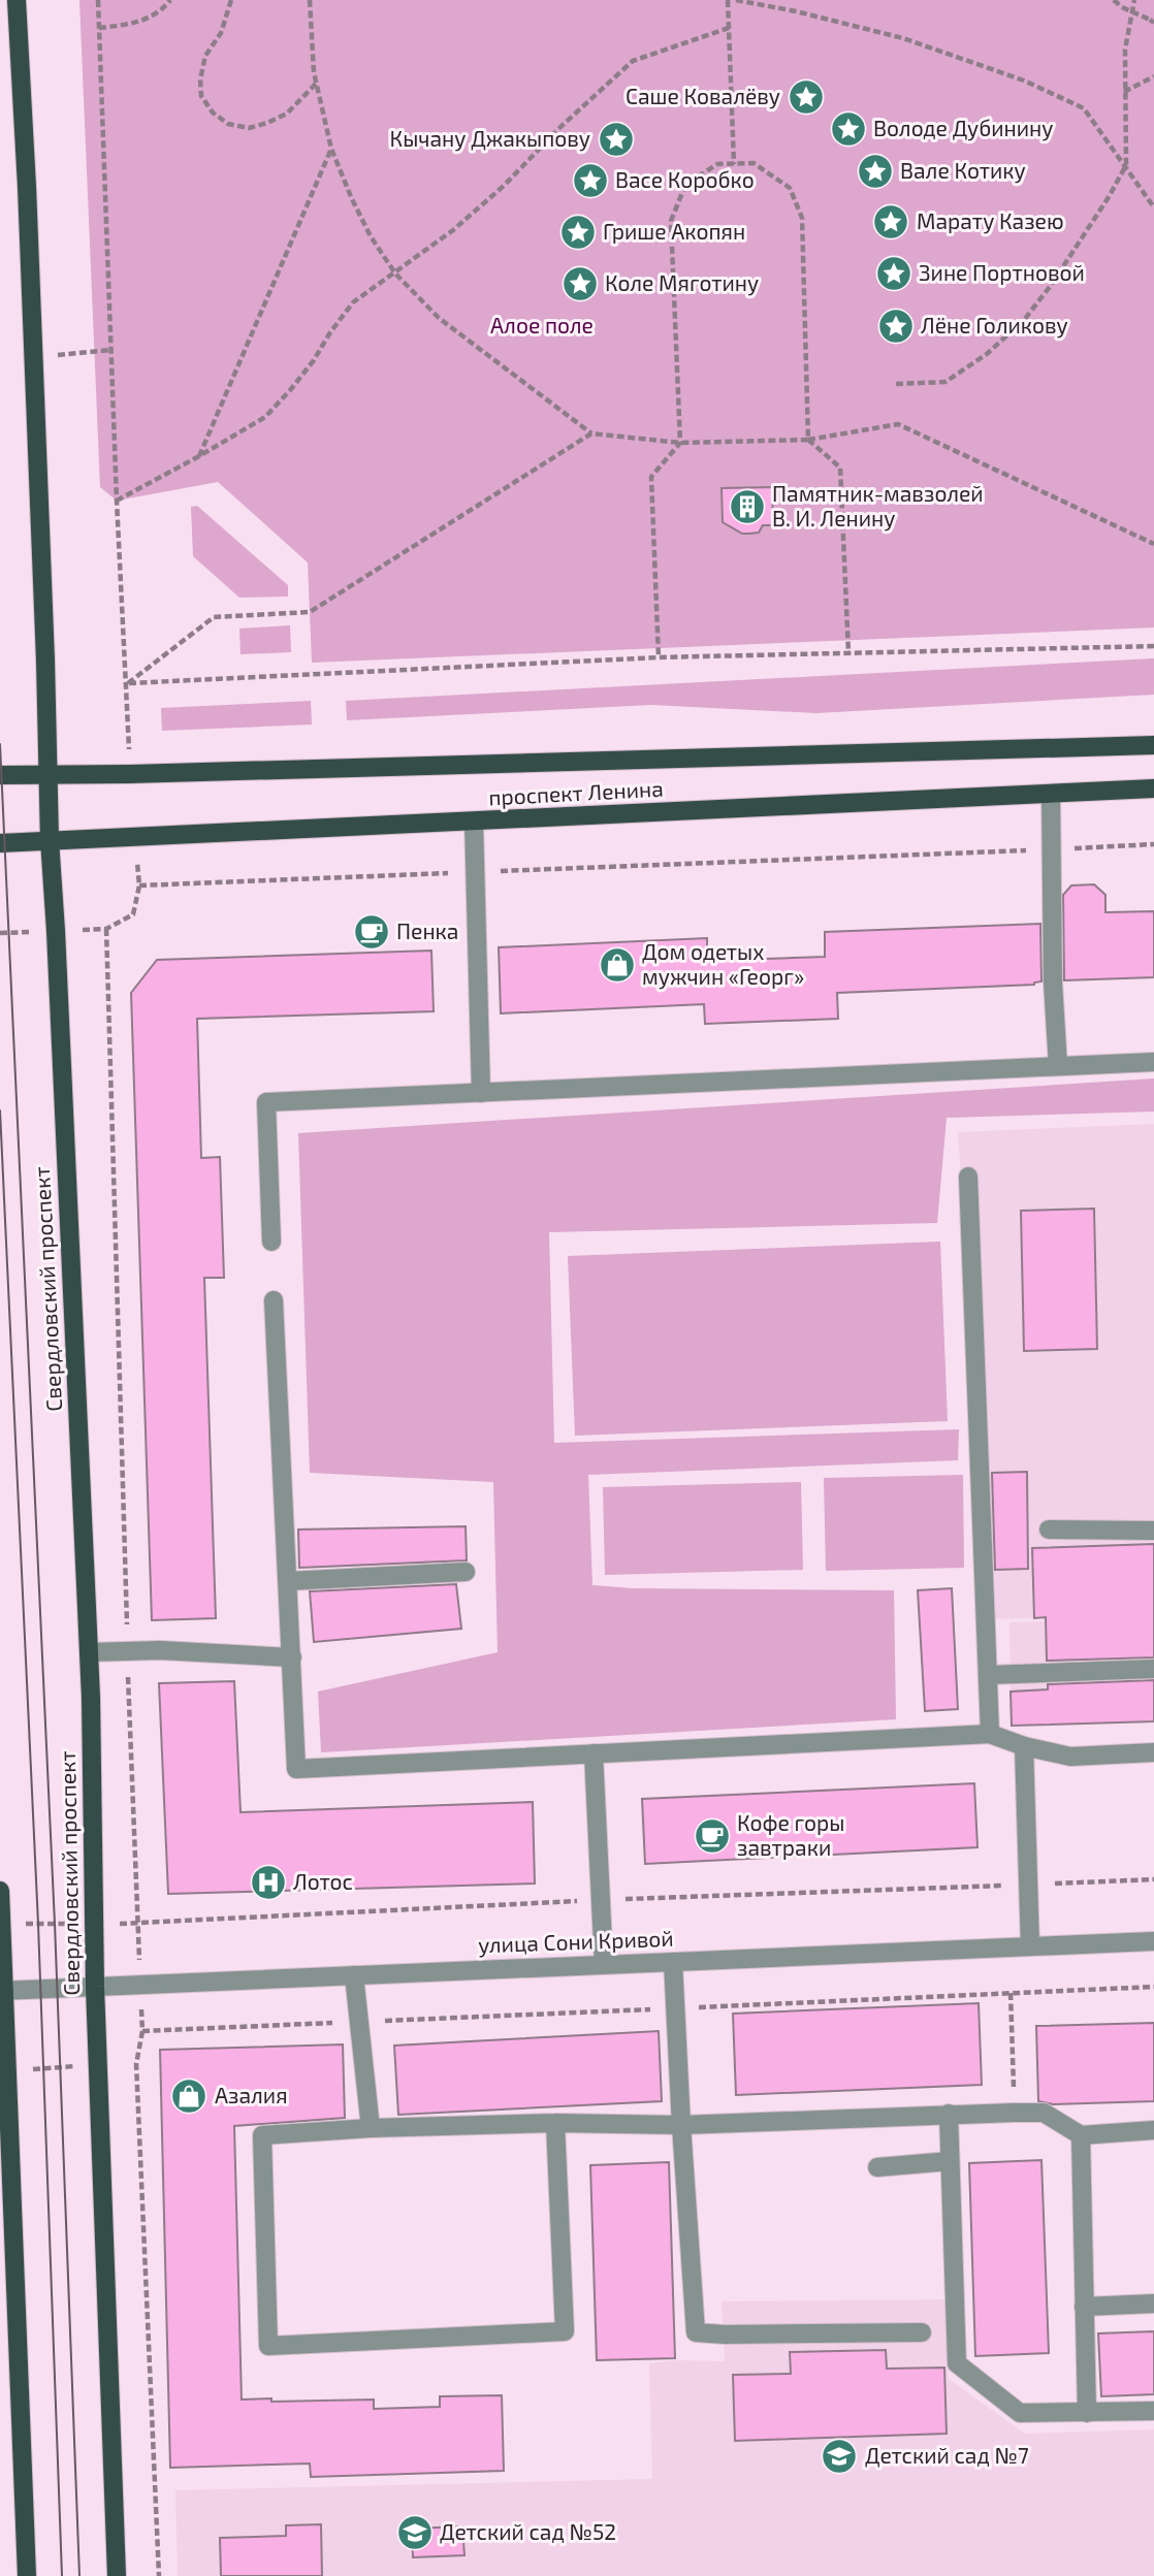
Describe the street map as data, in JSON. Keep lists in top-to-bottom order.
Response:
{
  "streets": {
    "main road": ["проспект Ленина", "Свердловский проспект"],
    "street": ["улица Сони Кривой"]
  },
  "crossings": [
    ["проспект Ленина", "Свердловский проспект"],
    ["Свердловский проспект", "улица Сони Кривой"]
  ],
  "parks": ["Алое поле"],
  "places": {
    "place": [
      "Саше Ковалёву",
      "Володе Дубинину",
      "Кычану Джакыпову",
      "Вале Котику",
      "Васе Коробко",
      "Марату Казею",
      "Грише Акопян",
      "Зине Портновой",
      "Коле Мяготину",
      "Лёне Голикову"
    ],
    "building": ["Памятник-мавзолей В. И. Ленину"],
    "cafe": ["Пенка", "Кофе горы завтраки"],
    "shop": ["Дом одетых мужчин «Георг»", "Азалия"],
    "hospital": ["Лотос"],
    "school or university": ["Детский сад №7", "Детский сад №52"]
  }
}
